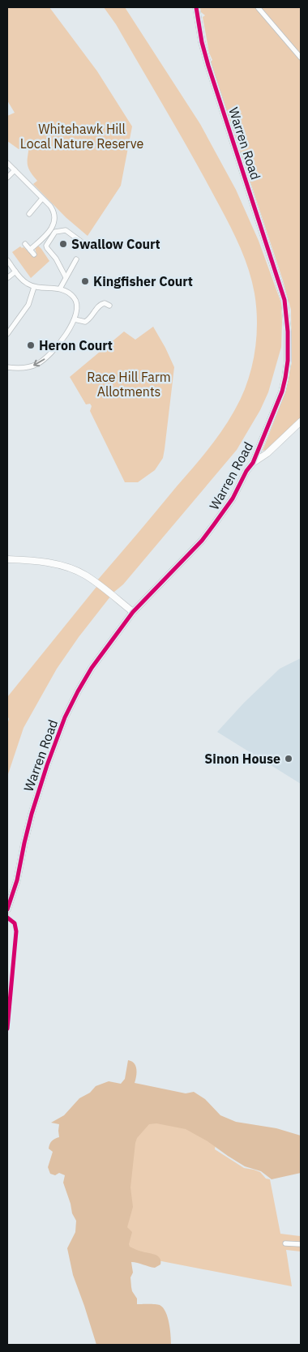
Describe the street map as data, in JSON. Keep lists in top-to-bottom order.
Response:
{
  "streets": {
    "street": ["Warren Road"]
  },
  "parks": ["Whitehawk Hill Local Nature Reserve", "Race Hill Farm Allotments"],
  "places": [
    "Swallow Court",
    "Kingfisher Court",
    "Heron Court",
    "Sinon House"
  ]
}
